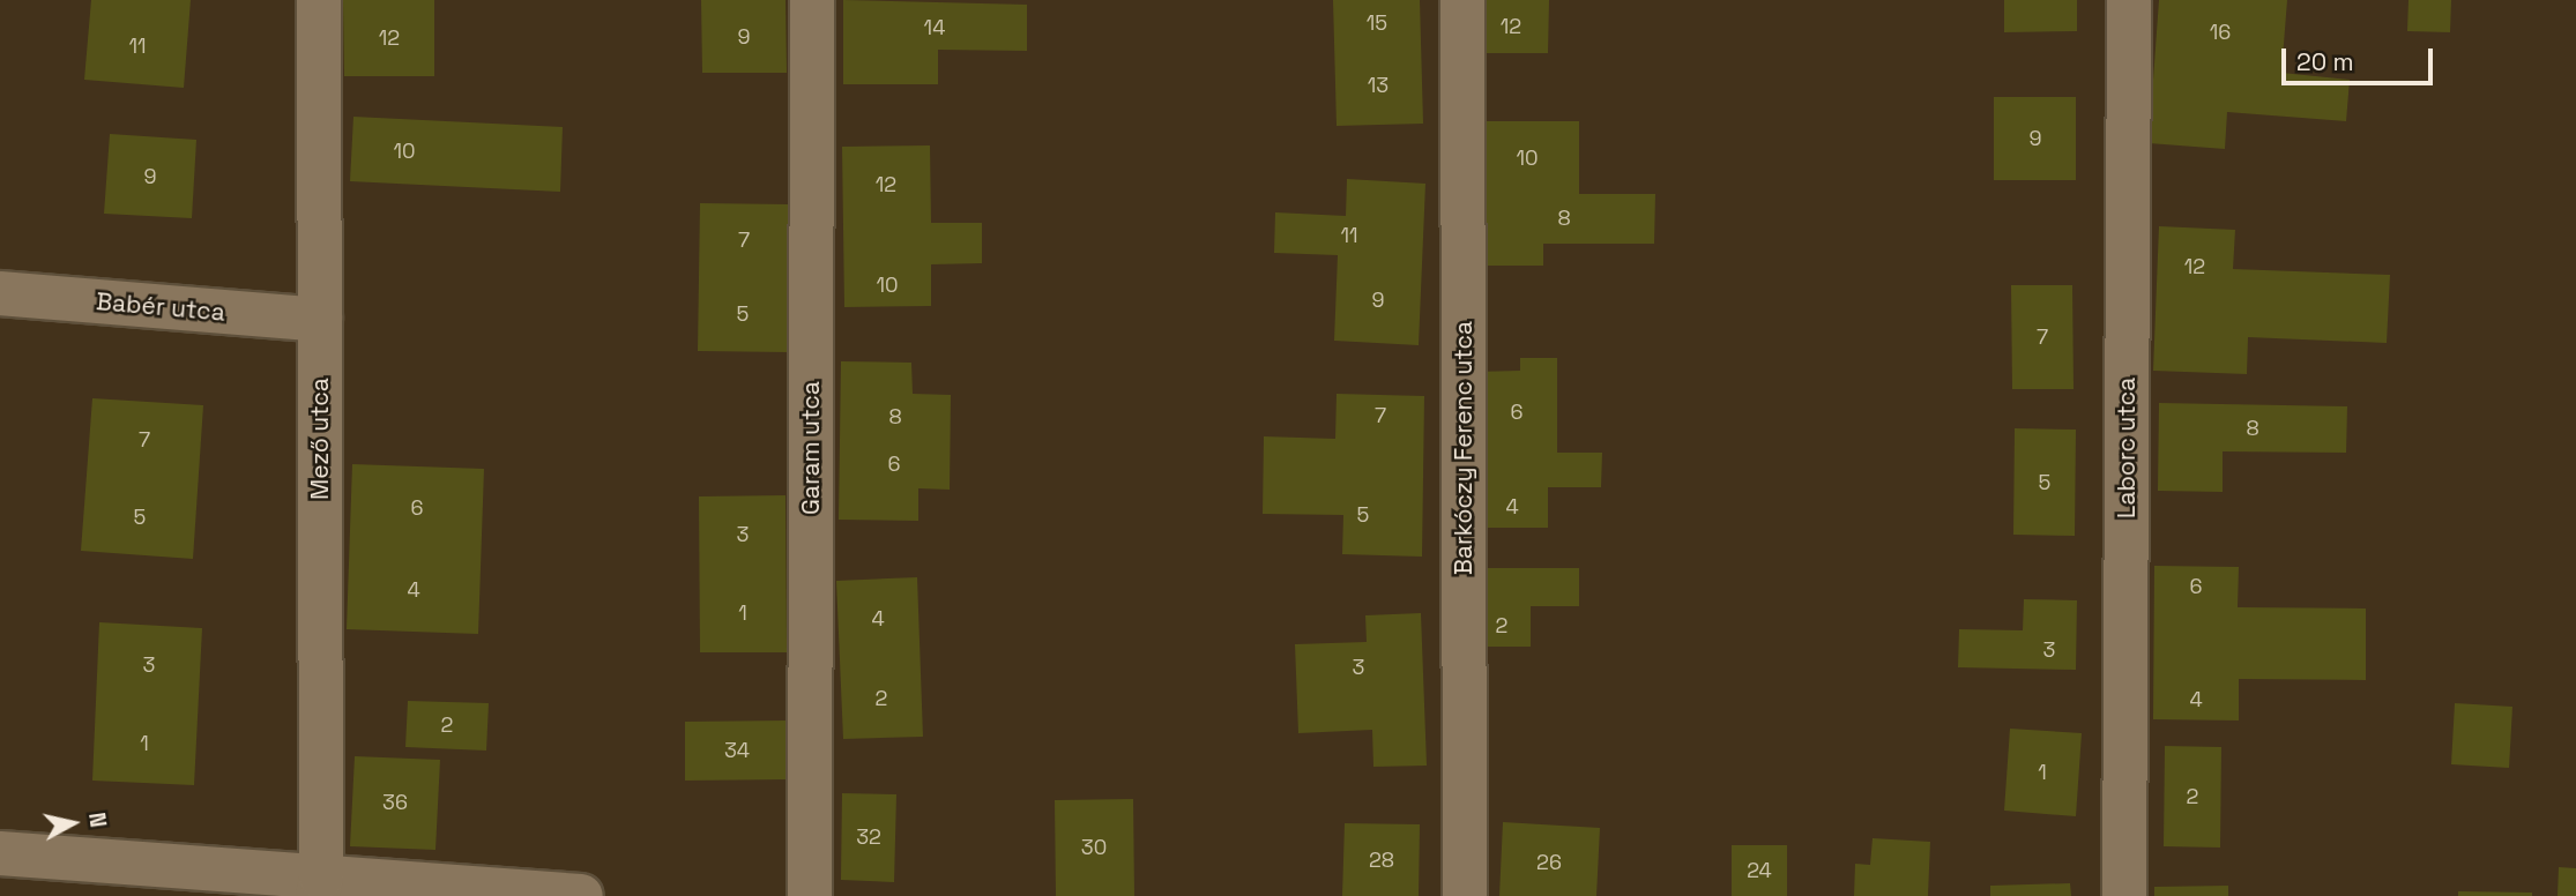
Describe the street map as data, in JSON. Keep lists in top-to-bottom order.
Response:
{
  "streets": {
    "street": [
      "Babér utca",
      "Mező utca",
      "Garam utca",
      "Barkóczy Ferenc utca",
      "Laborc utca"
    ]
  },
  "crossings": [
    ["Babér utca", "Mező utca"]
  ],
  "house_numbers": [
    "15",
    "12",
    "14",
    "16",
    "9",
    "12",
    "11",
    "13",
    "9",
    "10",
    "10",
    "9",
    "12",
    "8",
    "11",
    "7",
    "12",
    "10",
    "9",
    "5",
    "7",
    "6",
    "7",
    "8",
    "8",
    "7",
    "6",
    "5",
    "4",
    "6",
    "5",
    "5",
    "3",
    "6",
    "4",
    "1",
    "4",
    "2",
    "3",
    "3",
    "3",
    "2",
    "4",
    "2",
    "1",
    "34",
    "1",
    "2",
    "36",
    "32",
    "30",
    "28",
    "26",
    "24"
  ],
  "scale_bar": "20 m",
  "north": "right"
}
